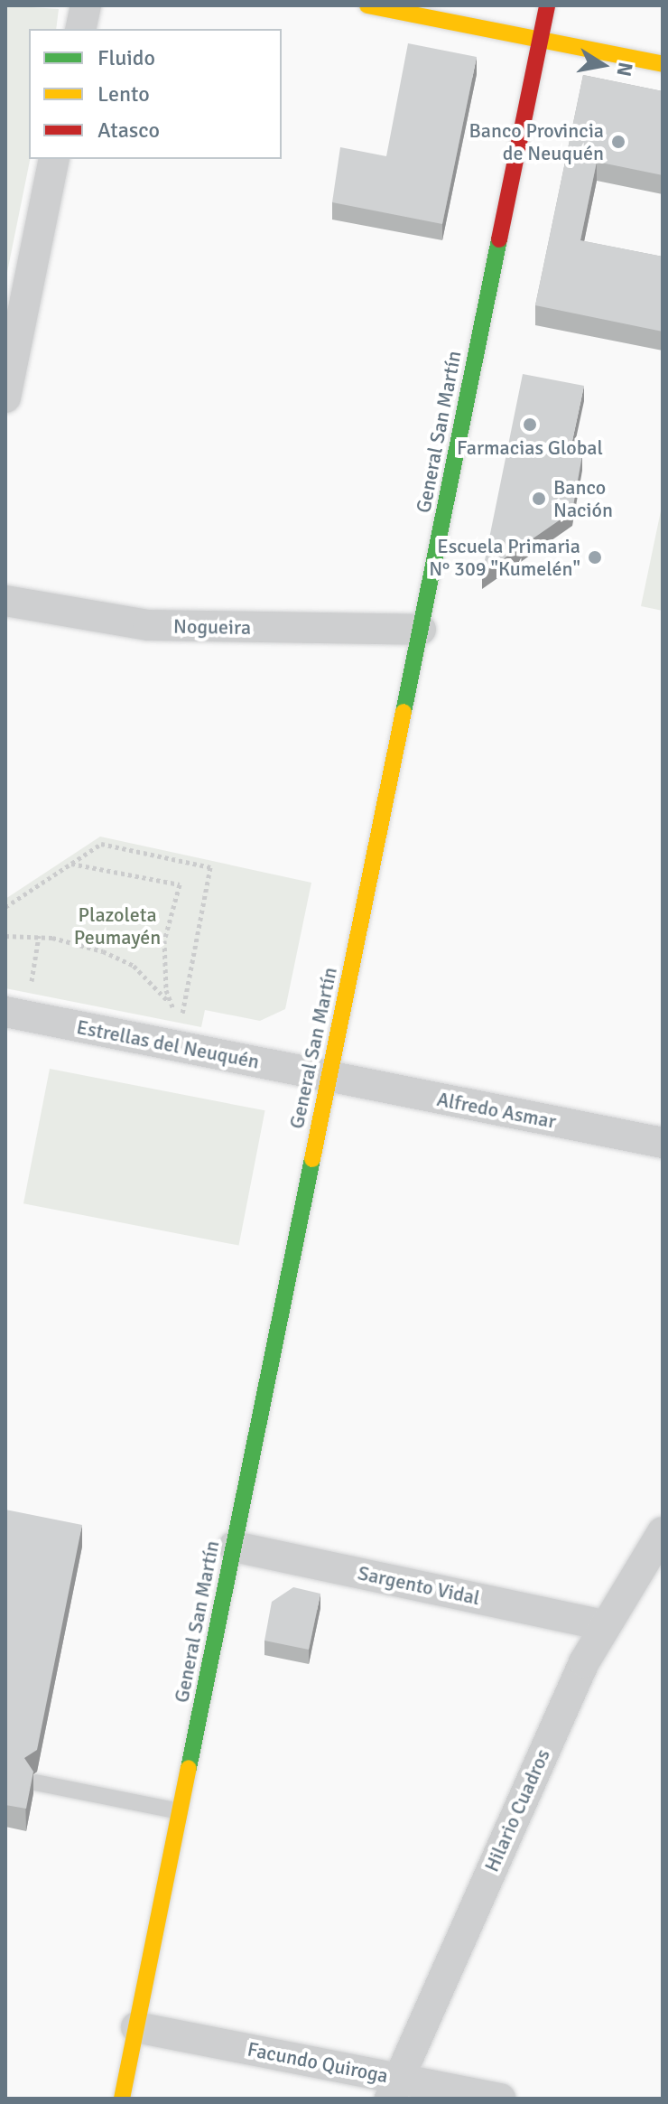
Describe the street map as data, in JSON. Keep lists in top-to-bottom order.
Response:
{
  "streets": {
    "main road": ["General San Martín"],
    "street": [
      "Nogueira",
      "Estrellas del Neuquén",
      "Alfredo Asmar",
      "Sargento Vidal",
      "Hilario Cuadros",
      "Facundo Quiroga"
    ]
  },
  "crossings": [
    ["General San Martín", "Nogueira"],
    ["General San Martín", "Estrellas del Neuquén"],
    ["General San Martín", "Alfredo Asmar"],
    ["General San Martín", "Sargento Vidal"],
    ["General San Martín", "Facundo Quiroga"],
    ["Estrellas del Neuquén", "Alfredo Asmar"],
    ["Sargento Vidal", "Hilario Cuadros"],
    ["Hilario Cuadros", "Facundo Quiroga"]
  ],
  "parks": ["Plazoleta Peumayén"],
  "places": [
    "Banco Provincia de Neuquén",
    "Farmacias Global",
    "Banco Nación",
    "Escuela Primaria N° 309 \"Kumelén\""
  ],
  "legend": ["Fluido", "Lento", "Atasco"],
  "north": "right"
}
